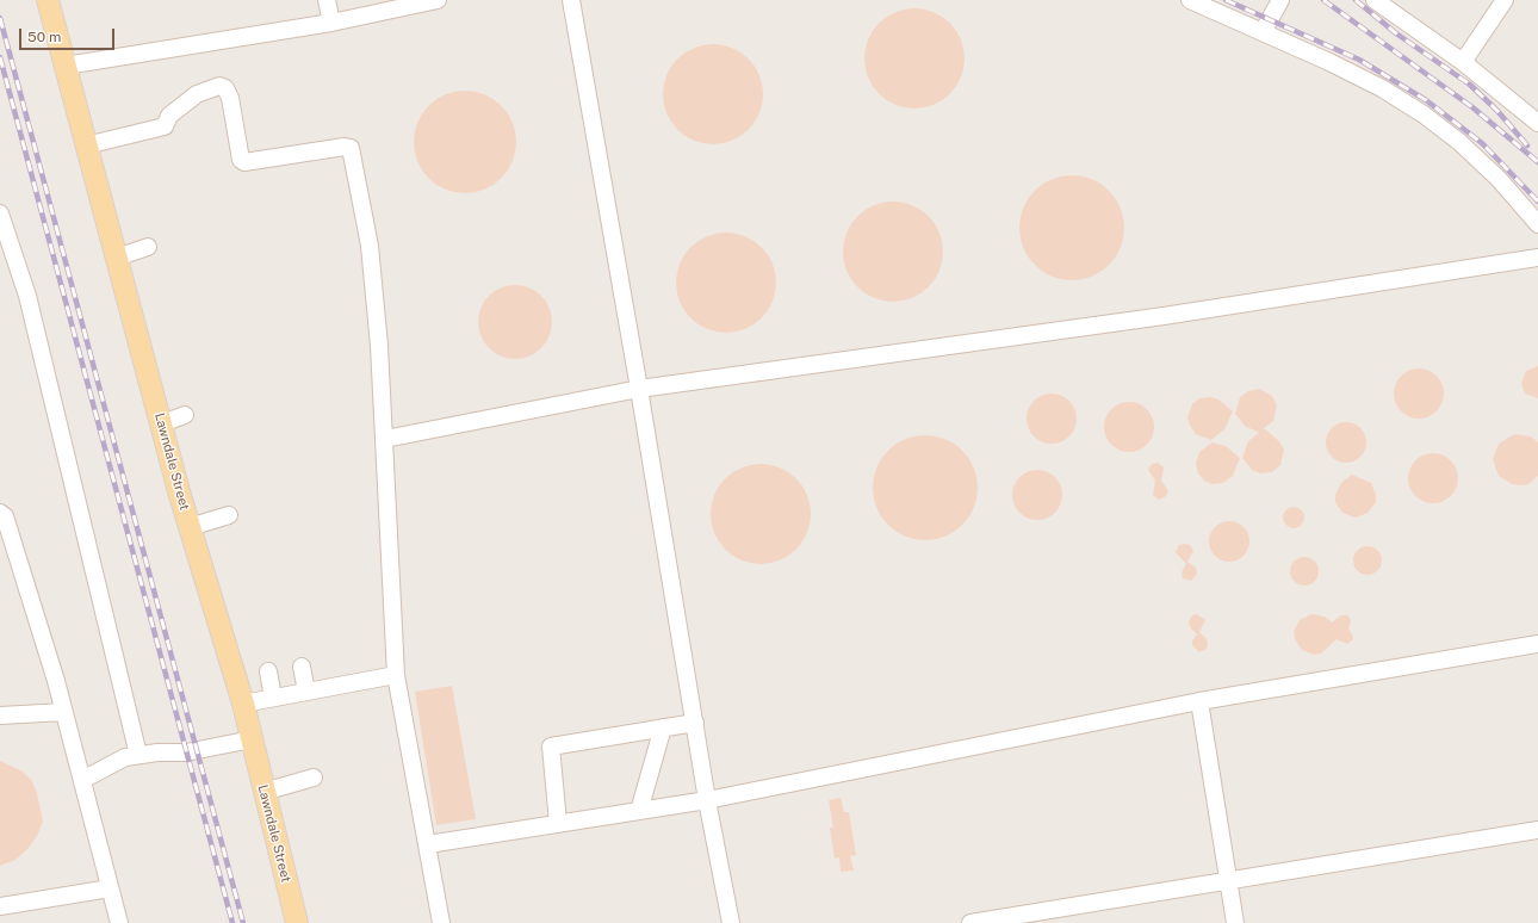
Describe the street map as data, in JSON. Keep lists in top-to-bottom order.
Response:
{
  "streets": {
    "main road": ["Lawndale Street"]
  },
  "scale_bar": "50 m"
}
